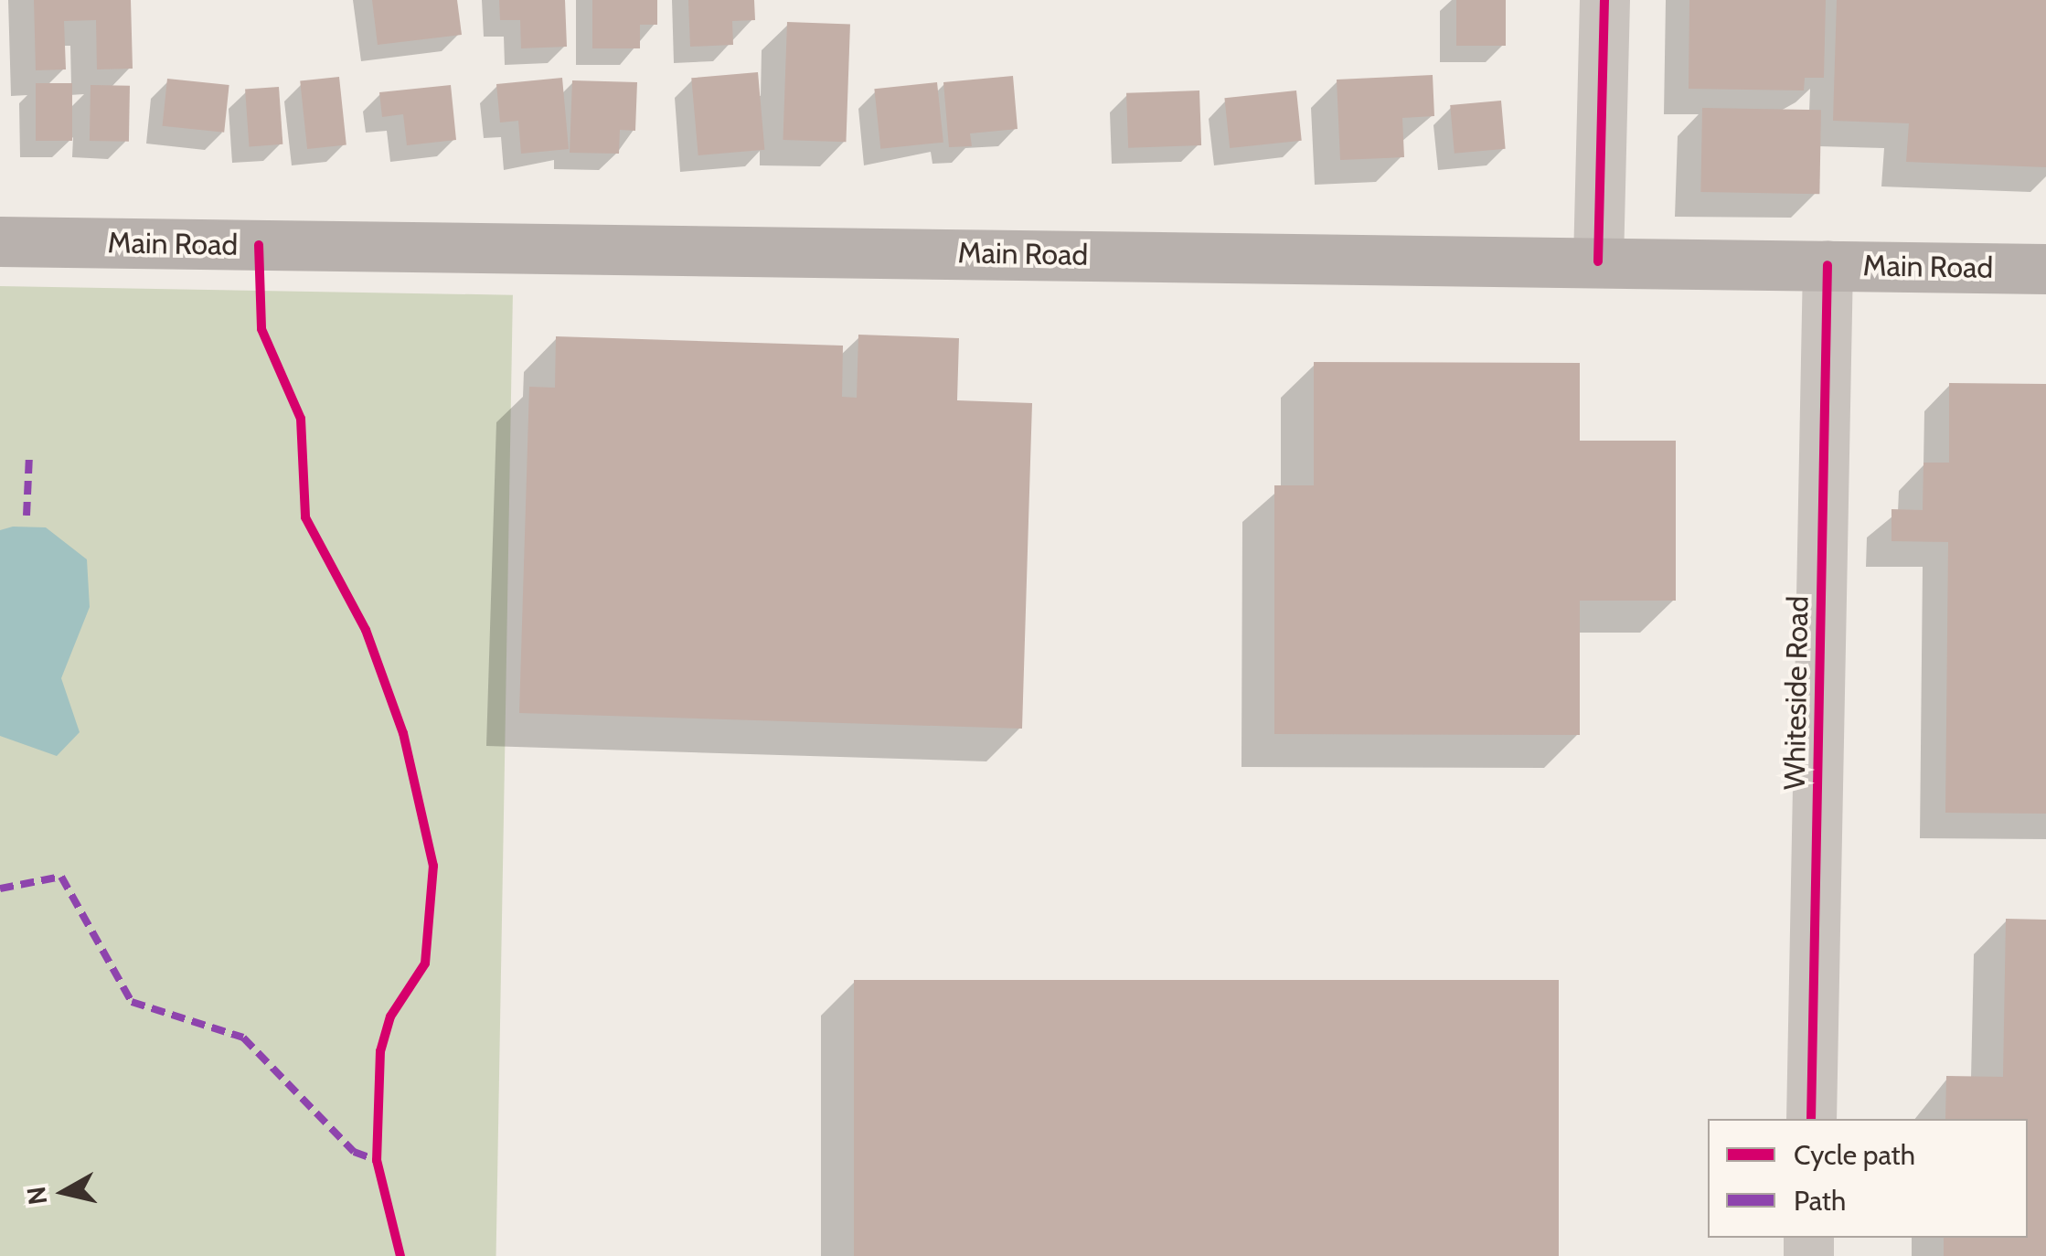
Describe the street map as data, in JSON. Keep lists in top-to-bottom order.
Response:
{
  "streets": {
    "main road": ["Main Road"],
    "street": ["Whiteside Road"]
  },
  "crossings": [
    ["Main Road", "Whiteside Road"]
  ],
  "legend": ["Cycle path", "Path"],
  "north": "left"
}
